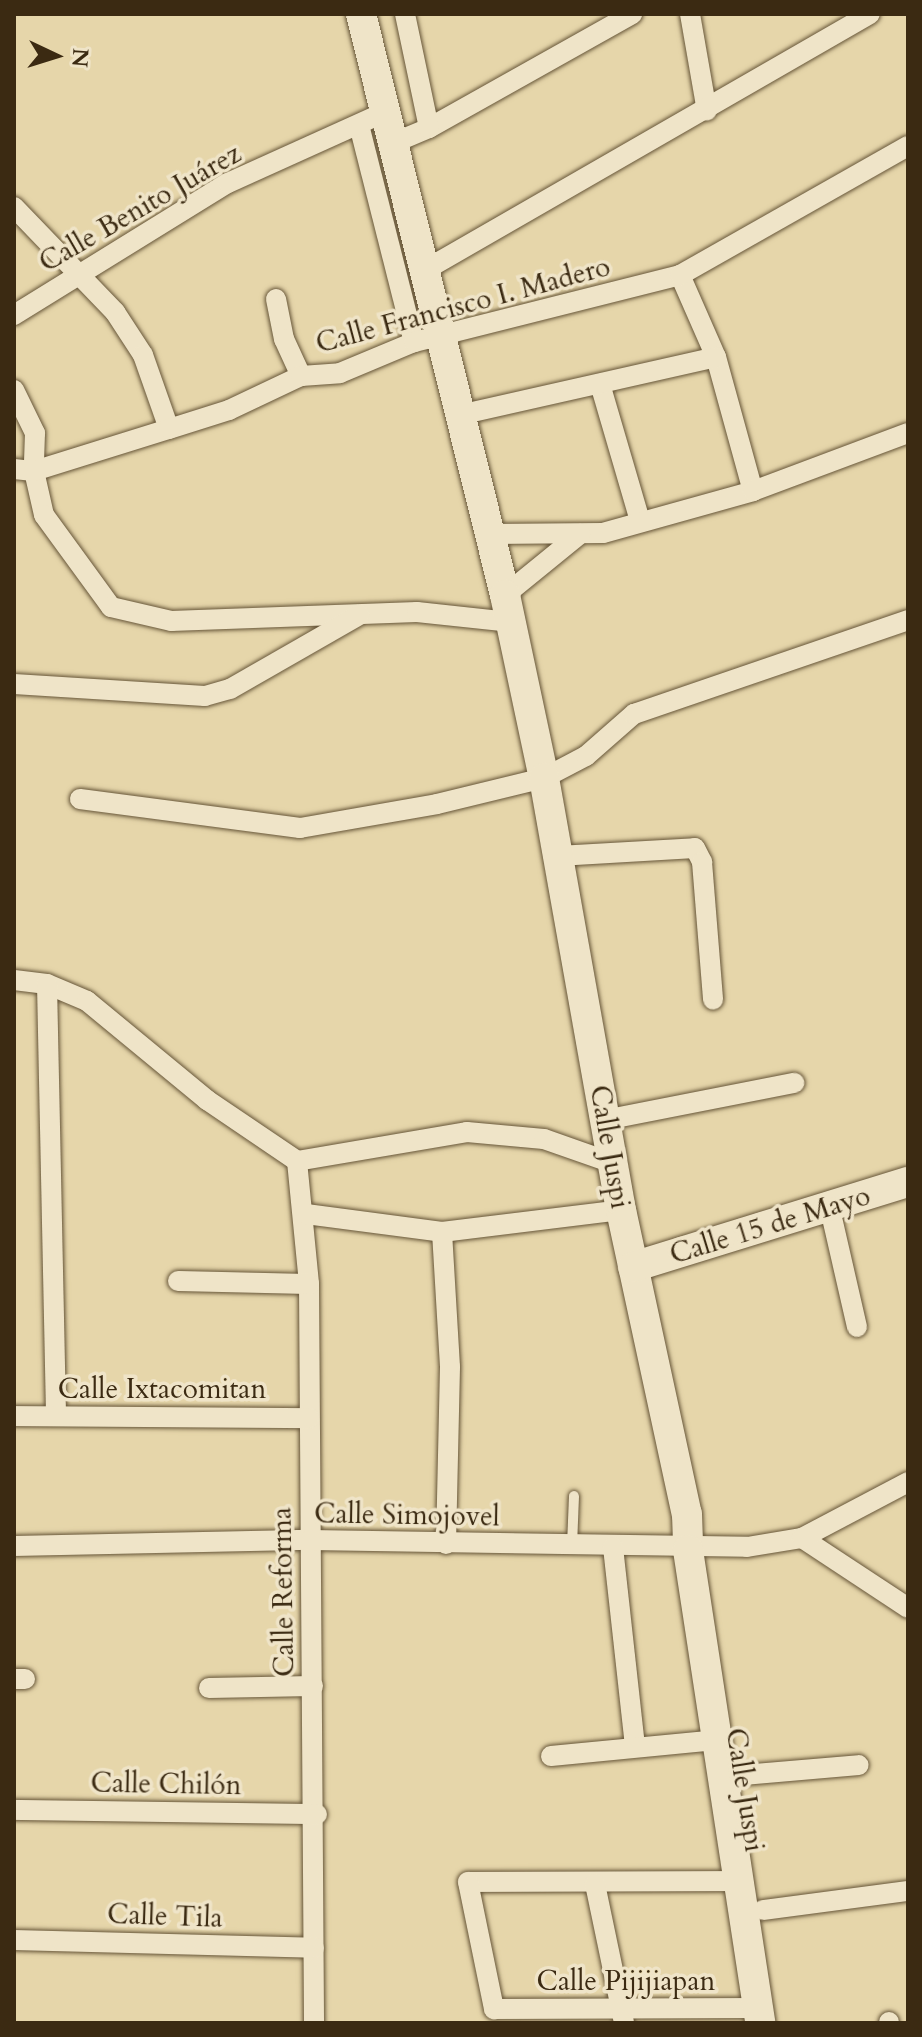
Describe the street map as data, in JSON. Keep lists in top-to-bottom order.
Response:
{
  "streets": {
    "street": [
      "Calle Benito Juárez",
      "Calle Francisco I. Madero",
      "Calle Juspi",
      "Calle 15 de Mayo",
      "Calle Ixtacomitan",
      "Calle Simojovel",
      "Calle Reforma",
      "Calle Chilón",
      "Calle Tila",
      "Calle Pijijiapan"
    ]
  },
  "crossings": [
    ["Calle Benito Juárez", "Calle Juspi"],
    ["Calle Francisco I. Madero", "Calle Juspi"],
    ["Calle Juspi", "Calle 15 de Mayo"],
    ["Calle Juspi", "Calle Simojovel"],
    ["Calle Juspi", "Calle Pijijiapan"],
    ["Calle Ixtacomitan", "Calle Reforma"],
    ["Calle Simojovel", "Calle Reforma"],
    ["Calle Reforma", "Calle Chilón"],
    ["Calle Reforma", "Calle Tila"]
  ],
  "north": "right"
}
